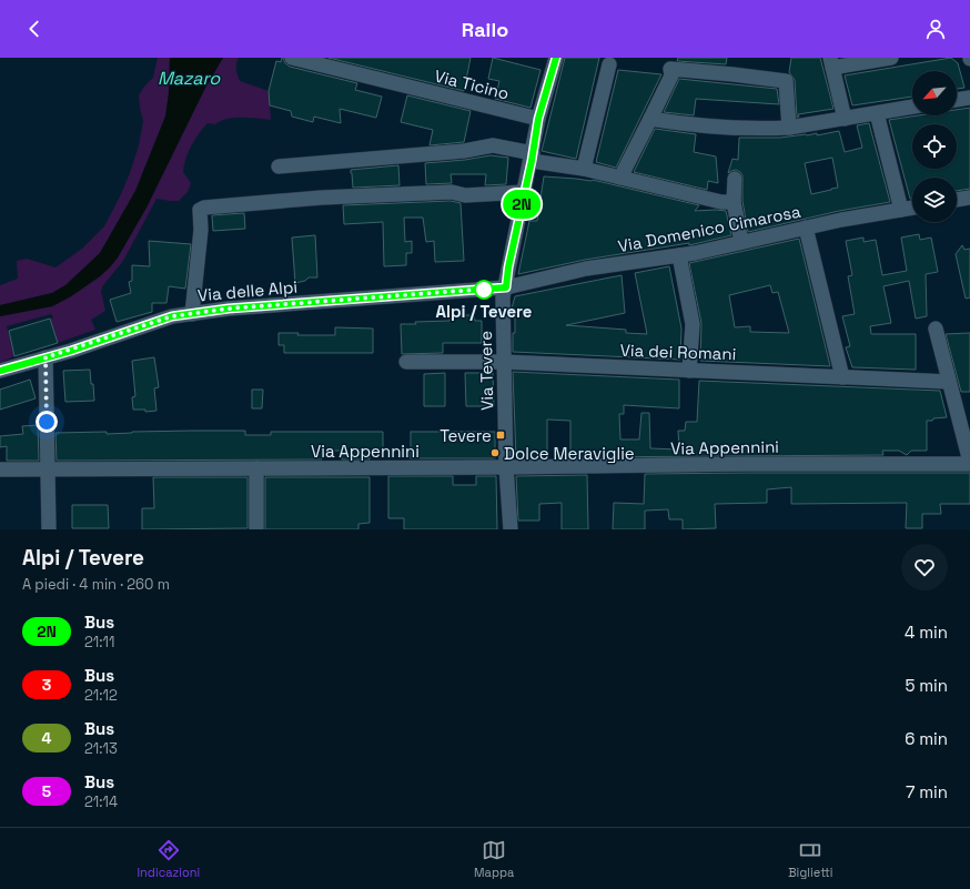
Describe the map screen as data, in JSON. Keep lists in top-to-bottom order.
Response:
{
  "streets": {
    "street": [
      "Via Ticino",
      "Via Domenico Cimarosa",
      "Via delle Alpi",
      "Via dei Romani",
      "Via Tevere",
      "Via Appennini"
    ]
  },
  "crossings": [
    ["Via Ticino", "Via Tevere"],
    ["Via Domenico Cimarosa", "Via delle Alpi"],
    ["Via Domenico Cimarosa", "Via Tevere"],
    ["Via delle Alpi", "Via Tevere"],
    ["Via dei Romani", "Via Tevere"],
    ["Via Tevere", "Via Appennini"]
  ],
  "water": ["Mazaro"],
  "places": {
    "other": ["Alpi / Tevere", "Dolce Meraviglie"],
    "transit": ["Tevere"]
  },
  "lines": ["bus line 2N"],
  "north": "bottom left",
  "page": {
    "header": "Railo",
    "on_map": "2N",
    "heading": ["Alpi / Tevere", "A piedi · 4 min · 260 m"],
    "list": [
      {
        "mark": "2N",
        "name": "Bus",
        "note": "21:11",
        "value": "4 min"
      },
      {
        "mark": "3",
        "name": "Bus",
        "note": "21:12",
        "value": "5 min"
      },
      {
        "mark": "4",
        "name": "Bus",
        "note": "21:13",
        "value": "6 min"
      },
      {
        "mark": "5",
        "name": "Bus",
        "note": "21:14",
        "value": "7 min"
      }
    ],
    "tabs": ["Indicazioni", "Mappa", "Biglietti"]
  }
}
